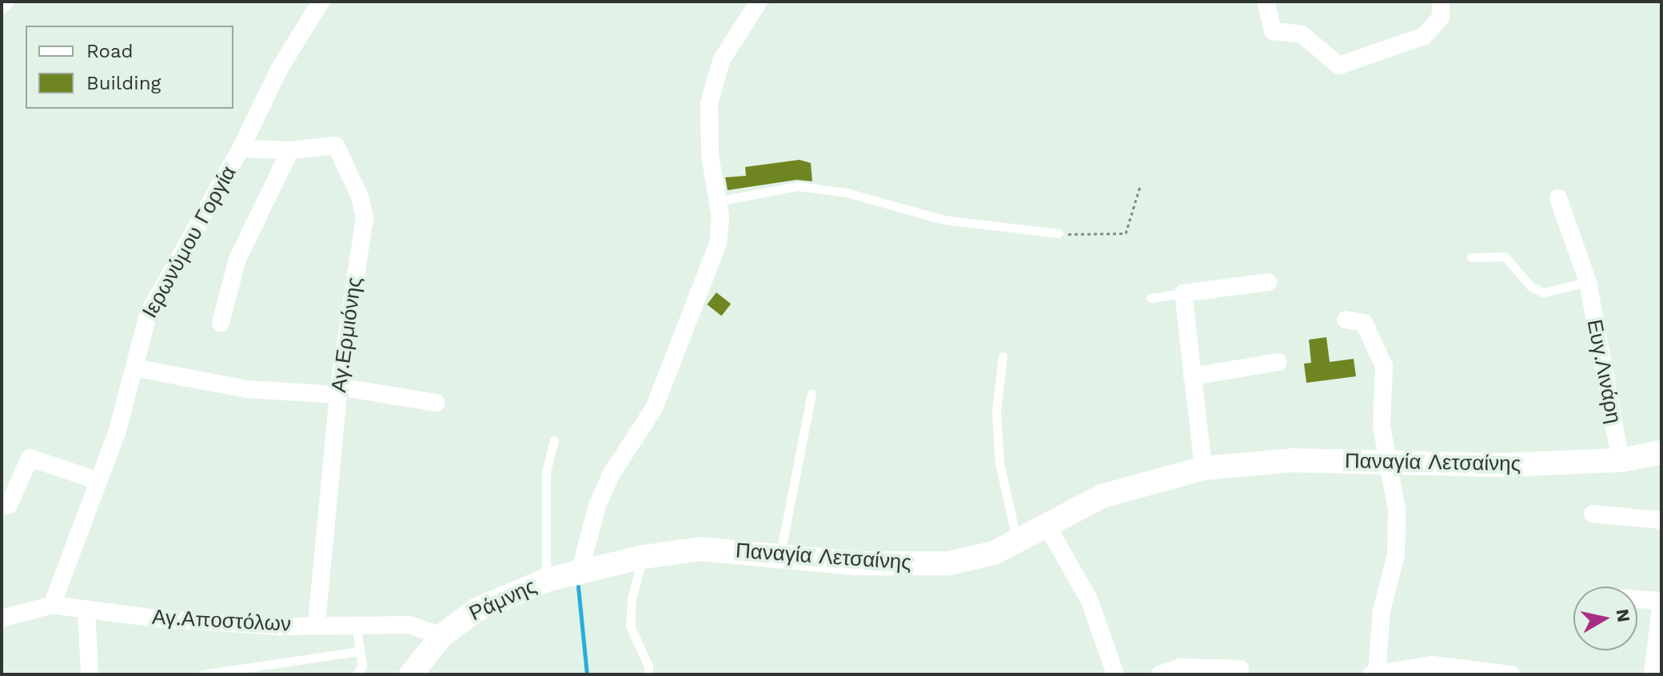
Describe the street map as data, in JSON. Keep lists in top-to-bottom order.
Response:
{
  "streets": {
    "main road": ["Παναγία Λετσαίνης", "Ράμνης"],
    "street": [
      "Ιερωνύμου Γοργία",
      "Αγ.Ερμιόνης",
      "Ευγ.Λινάρη",
      "Αγ.Αποστόλων"
    ]
  },
  "crossings": [
    ["Ιερωνύμου Γοργία", "Αγ.Ερμιόνης"],
    ["Ιερωνύμου Γοργία", "Αγ.Αποστόλων"],
    ["Αγ.Ερμιόνης", "Αγ.Αποστόλων"],
    ["Ευγ.Λινάρη", "Παναγία Λετσαίνης"],
    ["Παναγία Λετσαίνης", "Ράμνης"],
    ["Ράμνης", "Αγ.Αποστόλων"]
  ],
  "legend": ["Road", "Building"],
  "north": "right"
}
